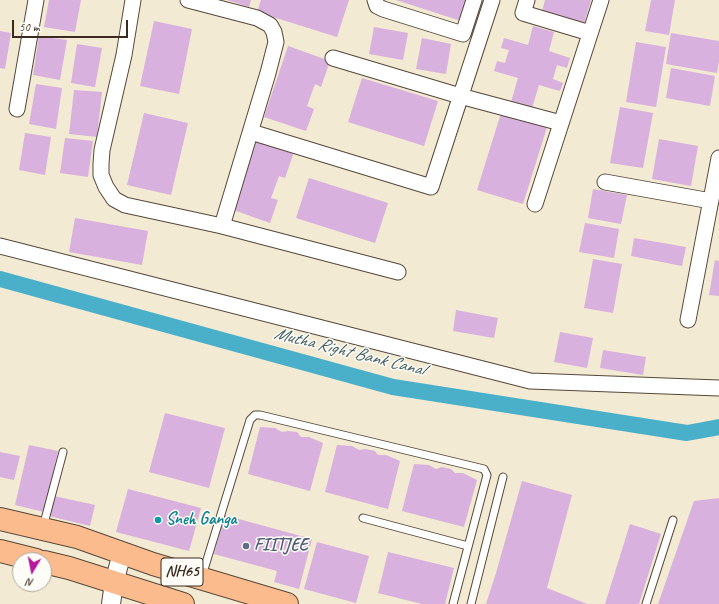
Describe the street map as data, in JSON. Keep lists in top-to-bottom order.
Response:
{
  "streets": {
    "highway": ["NH65"]
  },
  "water": ["Mutha Right Bank Canal"],
  "places": ["Sneh Ganga", "FIITJEE"],
  "scale_bar": "50 m",
  "north": "bottom"
}
